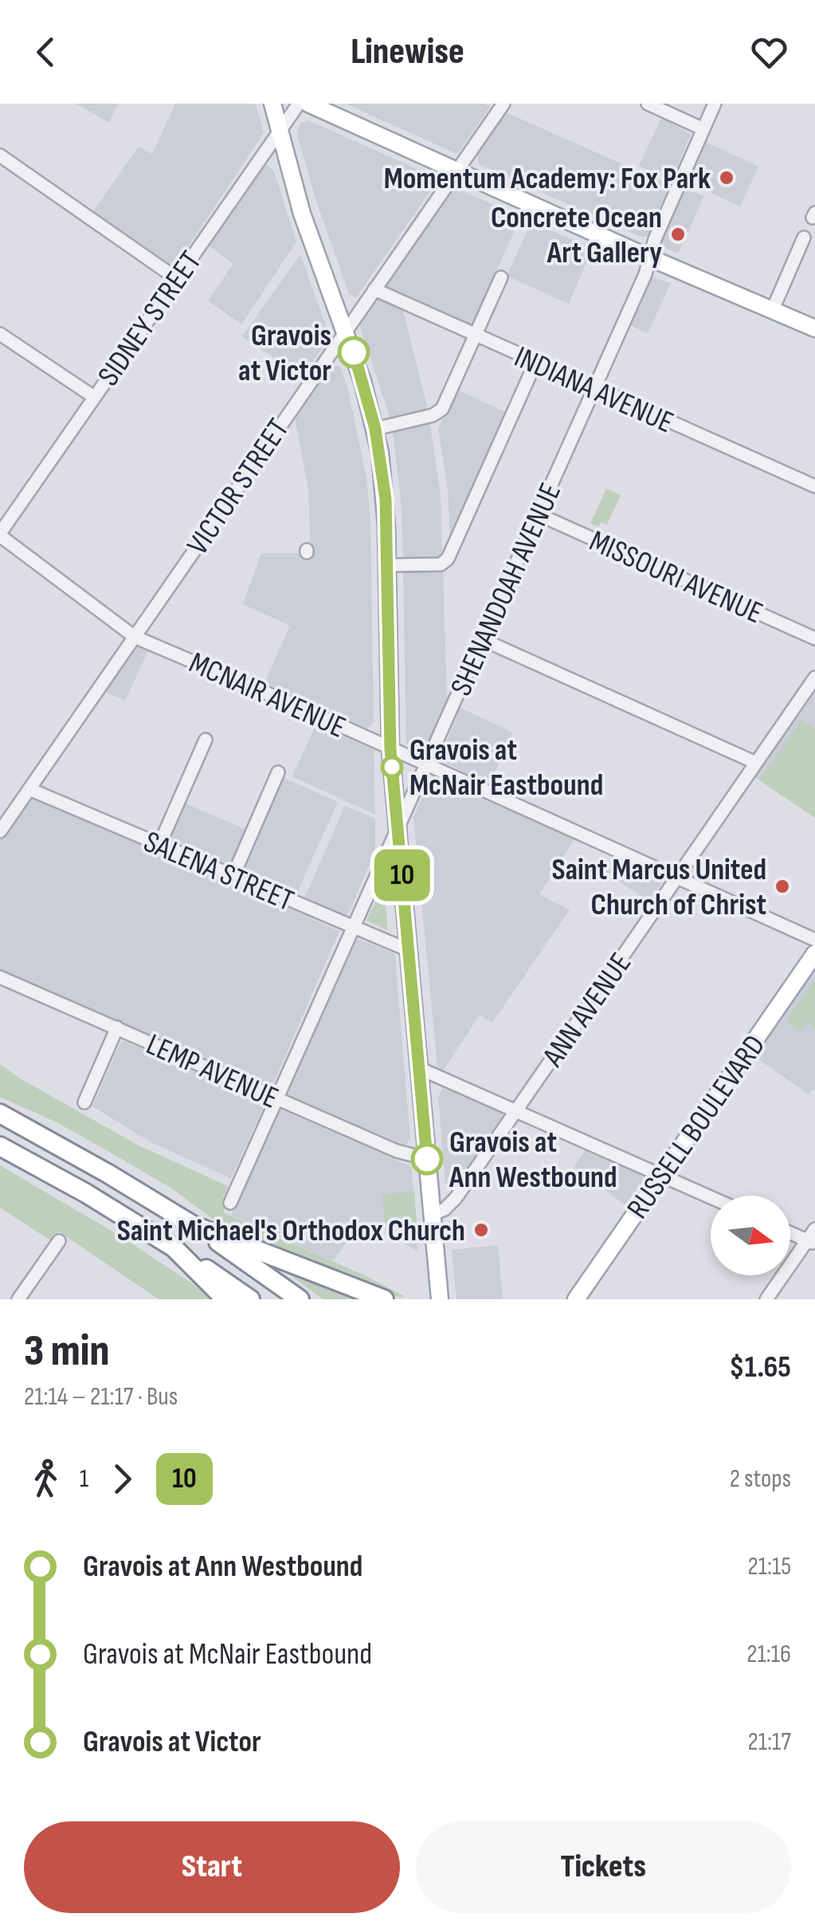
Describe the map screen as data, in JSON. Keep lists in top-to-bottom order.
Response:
{
  "streets": {
    "main road": ["RUSSELL BOULEVARD"],
    "street": [
      "SIDNEY STREET",
      "INDIANA AVENUE",
      "VICTOR STREET",
      "MISSOURI AVENUE",
      "SHENANDOAH AVENUE",
      "MCNAIR AVENUE",
      "SALENA STREET",
      "ANN AVENUE",
      "LEMP AVENUE"
    ]
  },
  "crossings": [
    ["SIDNEY STREET", "MCNAIR AVENUE"],
    ["INDIANA AVENUE", "VICTOR STREET"],
    ["INDIANA AVENUE", "SHENANDOAH AVENUE"],
    ["VICTOR STREET", "MCNAIR AVENUE"],
    ["VICTOR STREET", "SALENA STREET"],
    ["MISSOURI AVENUE", "SHENANDOAH AVENUE"],
    ["SHENANDOAH AVENUE", "MCNAIR AVENUE"],
    ["SHENANDOAH AVENUE", "SALENA STREET"],
    ["SHENANDOAH AVENUE", "LEMP AVENUE"],
    ["MCNAIR AVENUE", "ANN AVENUE"]
  ],
  "places": [
    "Momentum Academy: Fox Park",
    "Concrete Ocean Art Gallery",
    "Gravois at Victor",
    "Gravois at McNair Eastbound",
    "Saint Marcus United Church of Christ",
    "Gravois at Ann Westbound",
    "Saint Michael's Orthodox Church"
  ],
  "lines": ["bus line 10"],
  "north": "right",
  "page": {
    "header": "Linewise",
    "on_map": "10",
    "heading": ["3 min", "21:14 – 21:17 · Bus", "$1.65"],
    "legs": ["1", "10", "2 stops"],
    "list": [
      {
        "name": "Gravois at Ann Westbound",
        "value": "21:15"
      },
      {
        "name": "Gravois at McNair Eastbound",
        "value": "21:16"
      },
      {
        "name": "Gravois at Victor",
        "value": "21:17"
      }
    ],
    "buttons": ["Start", "Tickets"]
  }
}
